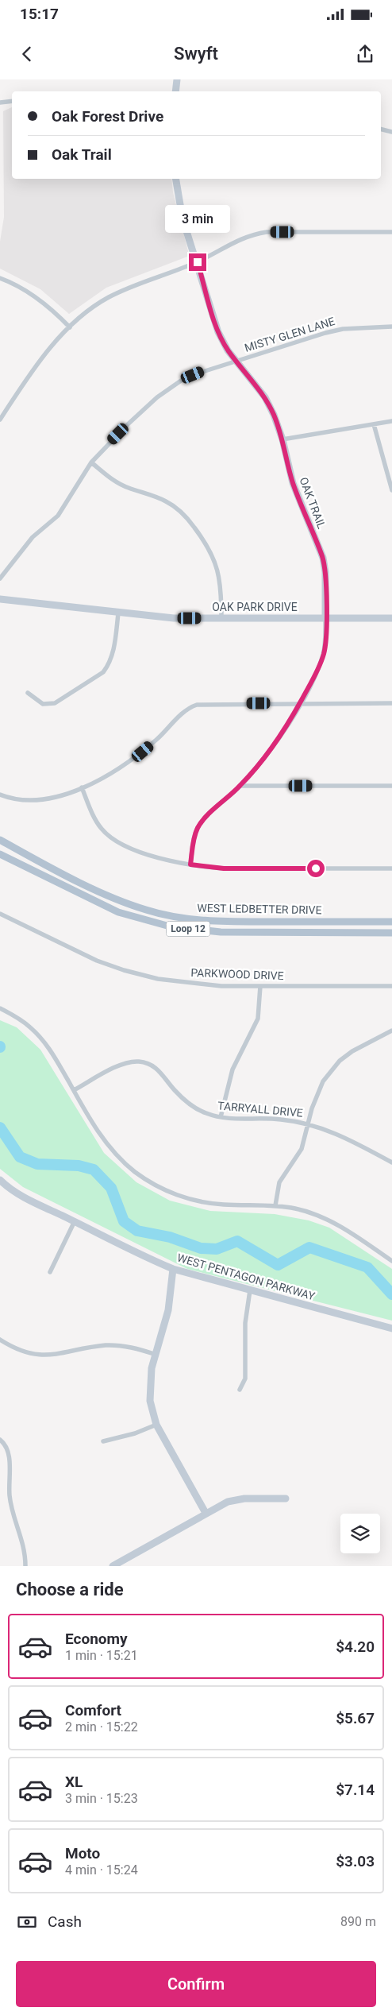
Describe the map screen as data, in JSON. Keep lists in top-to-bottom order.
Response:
{
  "streets": {
    "main road": ["WEST LEDBETTER DRIVE", "Loop 12"],
    "street": [
      "MISTY GLEN LANE",
      "OAK TRAIL",
      "OAK PARK DRIVE",
      "PARKWOOD DRIVE",
      "TARRYALL DRIVE",
      "WEST PENTAGON PARKWAY"
    ]
  },
  "crossings": [
    ["MISTY GLEN LANE", "OAK TRAIL"],
    ["OAK TRAIL", "OAK PARK DRIVE"]
  ],
  "page": {
    "status": "15:17",
    "header": "Swyft",
    "banner": ["Oak Forest Drive", "Oak Trail"],
    "bubble": "3 min",
    "heading": "Choose a ride",
    "list": [
      {
        "name": "Economy",
        "note": "1 min · 15:21",
        "value": "$4.20"
      },
      {
        "name": "Comfort",
        "note": "2 min · 15:22",
        "value": "$5.67"
      },
      {
        "name": "XL",
        "note": "3 min · 15:23",
        "value": "$7.14"
      },
      {
        "name": "Moto",
        "note": "4 min · 15:24",
        "value": "$3.03"
      }
    ],
    "pay": ["Cash", "890 m"],
    "buttons": "Confirm"
  }
}
